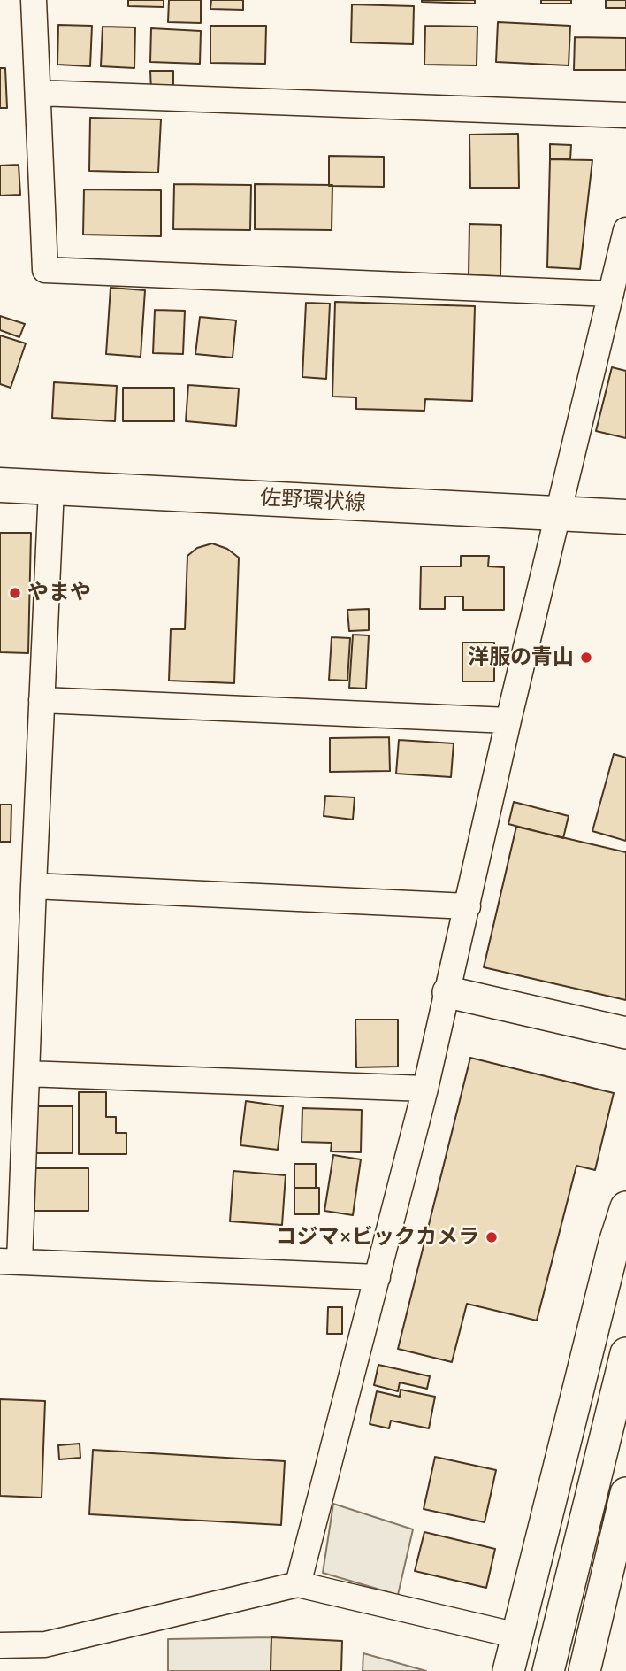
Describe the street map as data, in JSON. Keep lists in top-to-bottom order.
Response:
{
  "streets": {
    "main road": ["佐野環状線"]
  },
  "places": ["やまや", "洋服の青山", "コジマ×ビックカメラ"]
}
